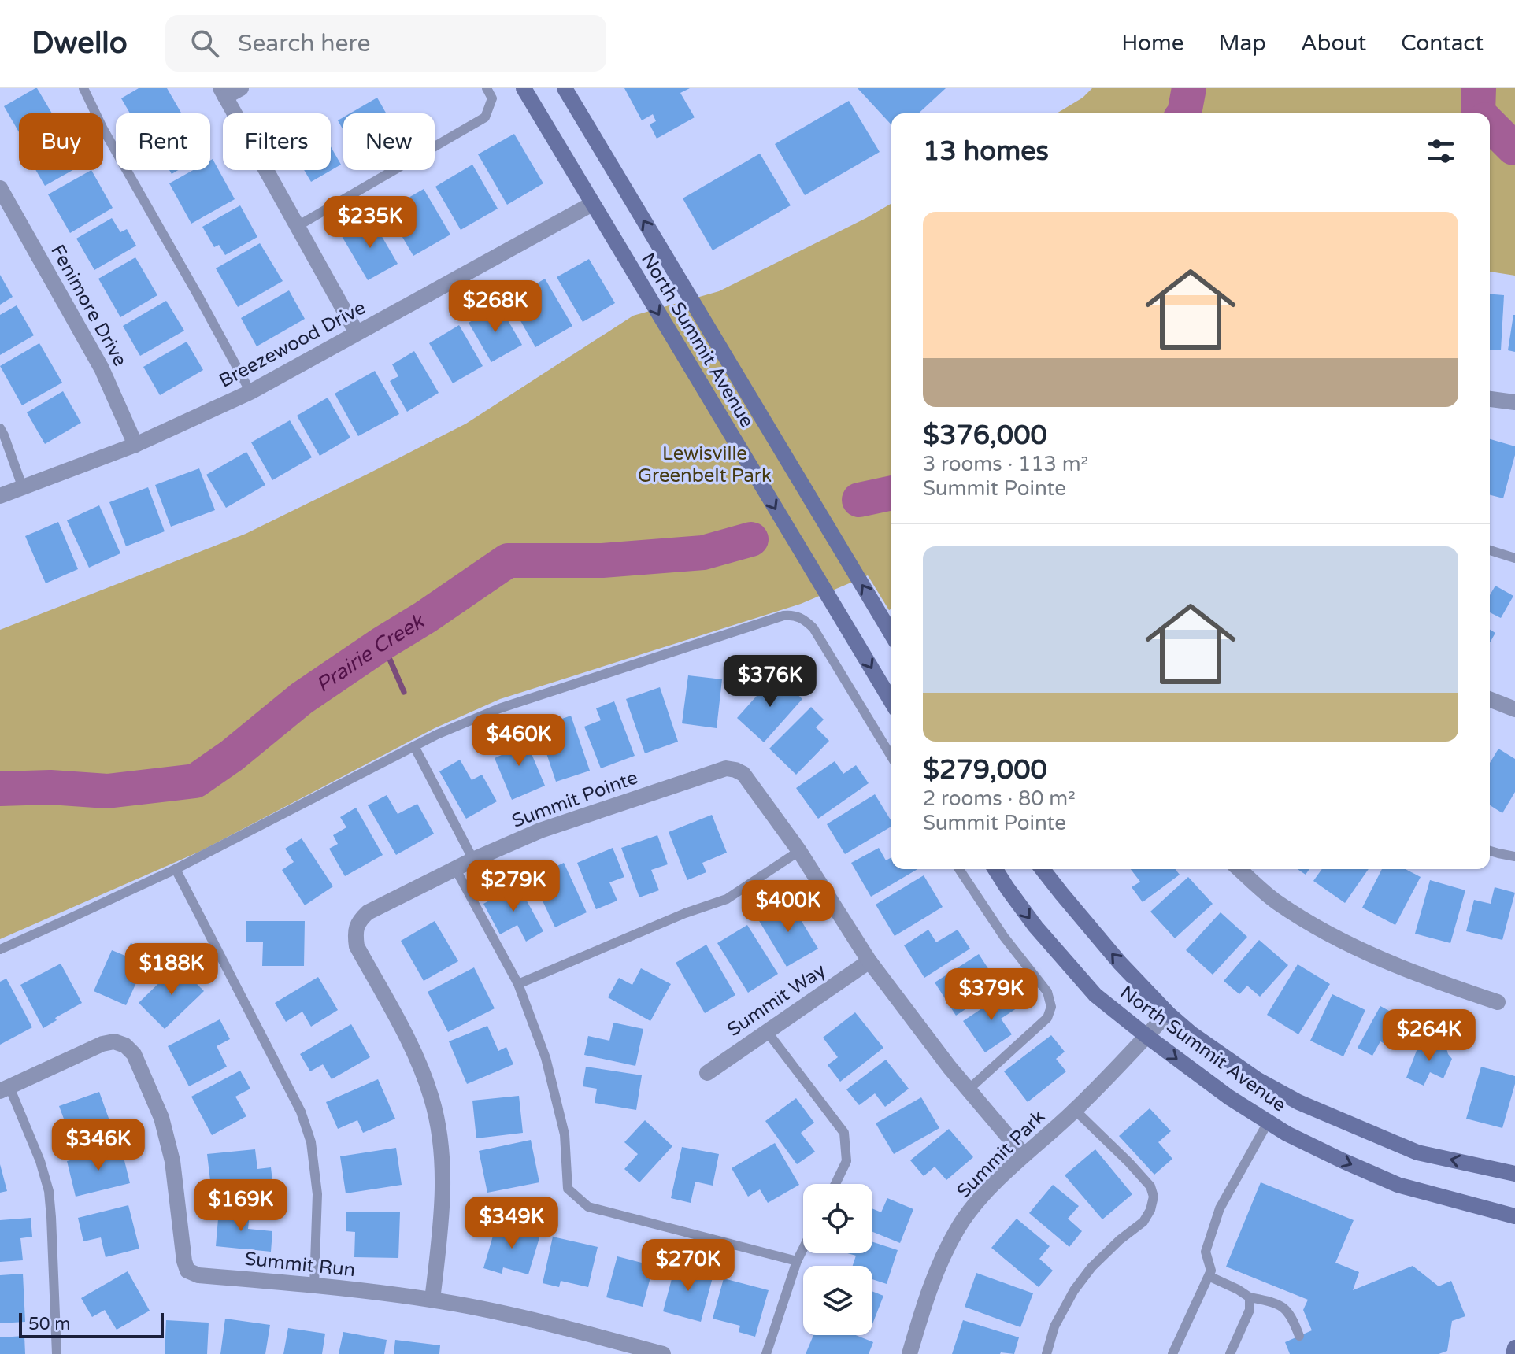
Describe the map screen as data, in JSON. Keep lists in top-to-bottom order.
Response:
{
  "streets": {
    "main road": ["North Summit Avenue"],
    "street": [
      "Fenimore Drive",
      "Breezewood Drive",
      "Summit Pointe",
      "Summit Way",
      "Summit Park",
      "Summit Run"
    ]
  },
  "crossings": [
    ["Fenimore Drive", "Breezewood Drive"],
    ["North Summit Avenue", "Breezewood Drive"],
    ["North Summit Avenue", "Summit Park"],
    ["Summit Pointe", "Summit Way"],
    ["Summit Pointe", "Summit Park"],
    ["Summit Pointe", "Summit Run"]
  ],
  "water": ["Prairie Creek"],
  "parks": ["Lewisville Greenbelt Park"],
  "scale_bar": "50 m",
  "page": {
    "header": "Dwello",
    "search": "Search here",
    "nav": [
      "Home",
      "Map",
      "About",
      "Contact"
    ],
    "chip": [
      "Buy",
      "Rent",
      "Filters",
      "New"
    ],
    "heading": "13 homes",
    "list": [
      {
        "name": "$376,000",
        "note": "3 rooms · 113 m² · Summit Pointe"
      },
      {
        "name": "$279,000",
        "note": "2 rooms · 80 m² · Summit Pointe"
      }
    ],
    "price": [
      "$235K",
      "$268K",
      "$376K",
      "$460K",
      "$279K",
      "$400K",
      "$188K",
      "$379K",
      "$264K",
      "$346K",
      "$169K",
      "$349K",
      "$270K"
    ],
    "scale": "50 m"
  }
}
